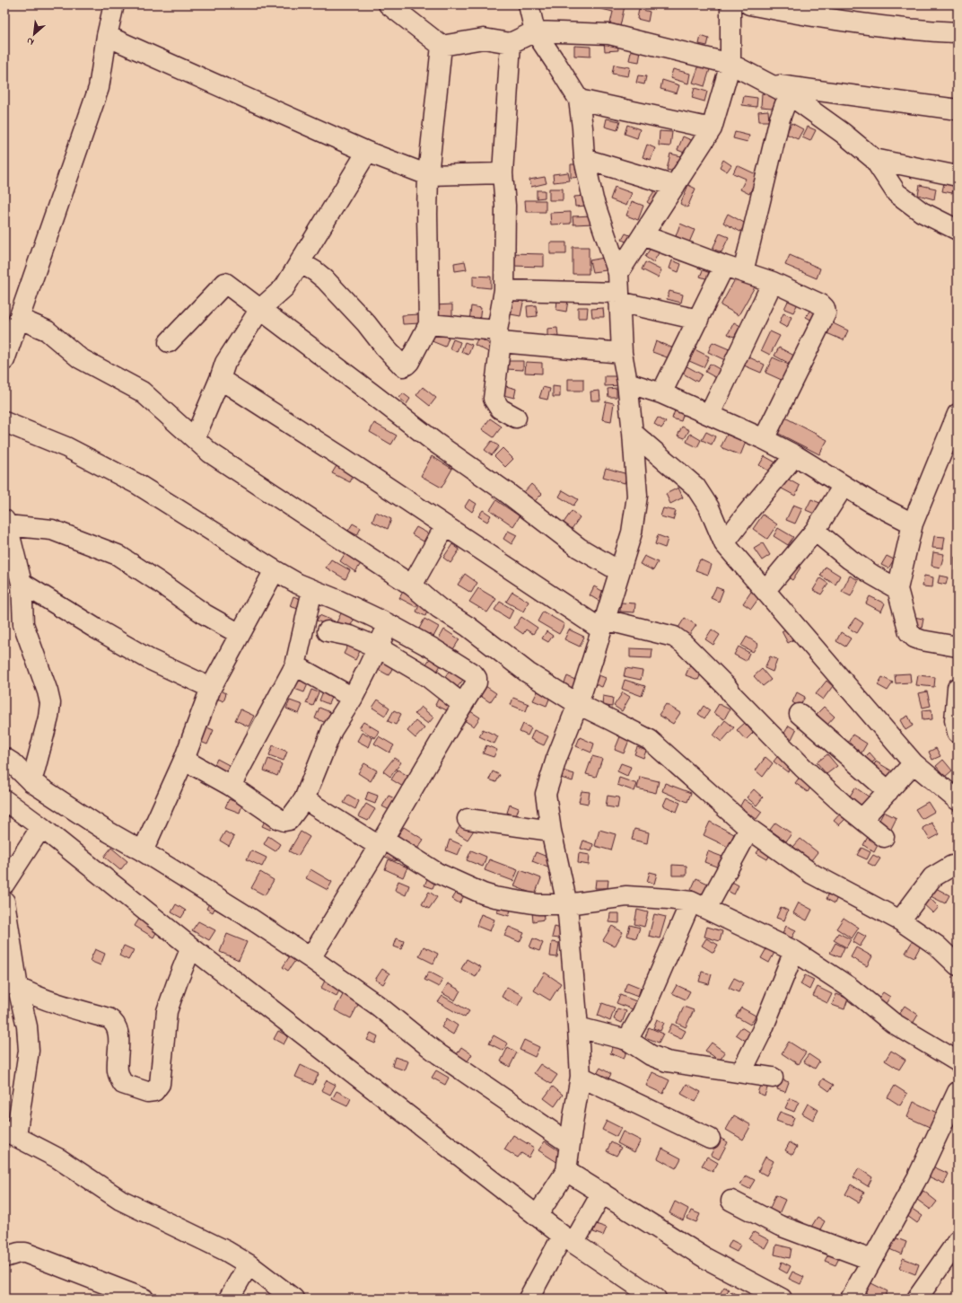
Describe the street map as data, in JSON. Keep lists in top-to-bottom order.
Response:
{
  "north": "bottom left"
}
